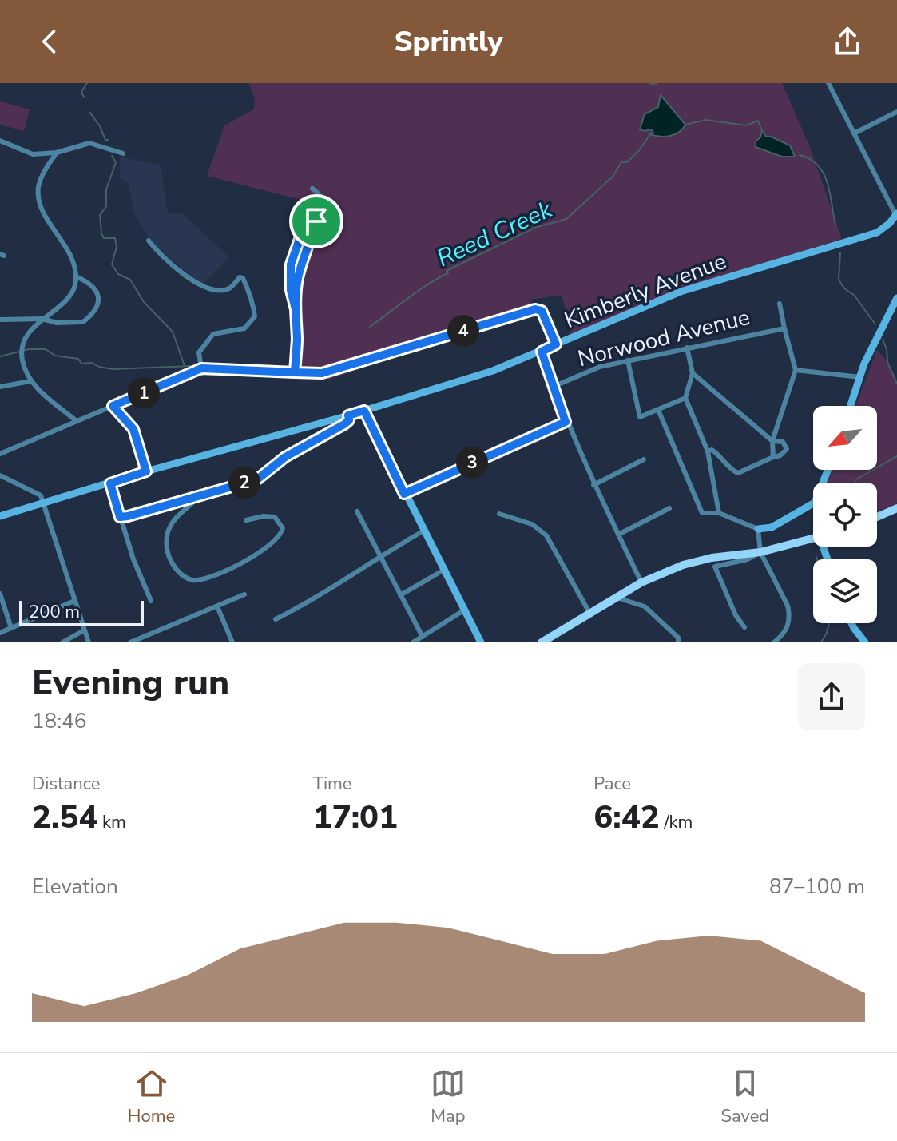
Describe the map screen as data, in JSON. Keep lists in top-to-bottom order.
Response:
{
  "streets": {
    "street": ["Kimberly Avenue", "Norwood Avenue"]
  },
  "water": ["Reed Creek"],
  "scale_bar": "200 m",
  "north": "bottom left",
  "page": {
    "header": "Sprintly",
    "pins": [
      "4",
      "1",
      "3",
      "2"
    ],
    "scale": "200 m",
    "heading": ["Evening run", "18:46"],
    "stats": [
      ["Distance", "2.54 km"],
      ["Time", "17:01"],
      ["Pace", "6:42 /km"]
    ],
    "chart": ["Elevation", "87–100 m"],
    "tabs": ["Home", "Map", "Saved"]
  }
}
